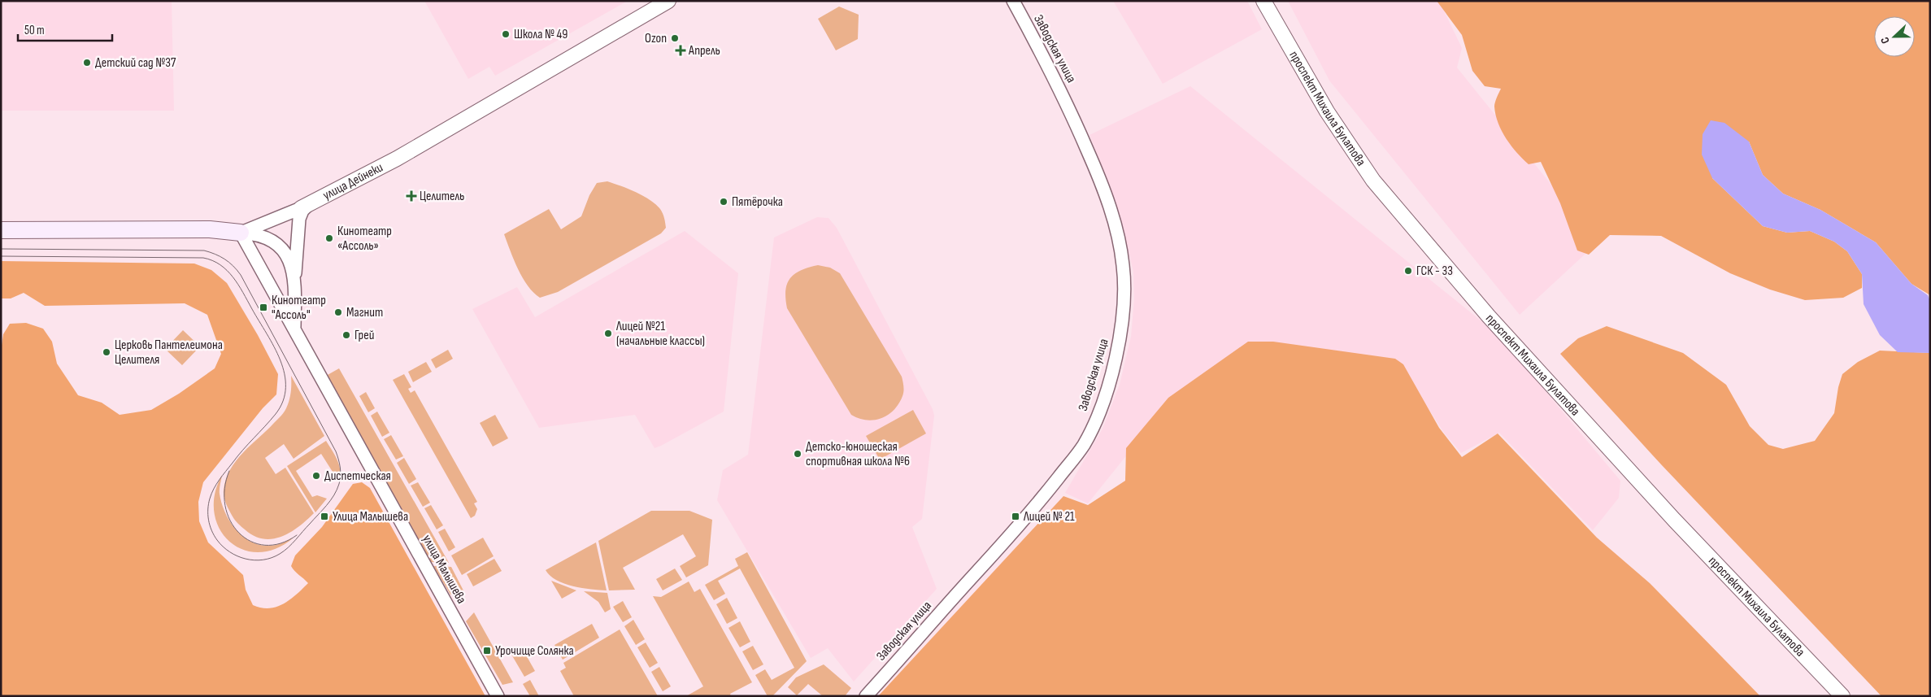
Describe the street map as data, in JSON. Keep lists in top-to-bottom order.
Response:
{
  "streets": {
    "main road": ["улица Дейнеки"],
    "street": ["Заводская улица", "проспект Михаила Булатова", "улица Малышева"]
  },
  "crossings": [
    ["улица Дейнеки", "улица Малышева"]
  ],
  "places": {
    "other": [
      "Школа № 49",
      "Ozon",
      "Детский сад №37",
      "Пятёрочка",
      "Кинотеатр «Ассоль»",
      "ГСК - 33",
      "Магнит",
      "Лицей №21 (начальные классы)",
      "Грей",
      "Церковь Пантелеимона Целителя",
      "Детско-юношеская спортивная школа №6",
      "Диспетческая"
    ],
    "health": ["Апрель", "Целитель"],
    "transit": [
      "Кинотеатр \"Ассоль\"",
      "Улица Малышева",
      "Лицей № 21",
      "Урочище Солянка"
    ]
  },
  "scale_bar": "50 m",
  "north": "left"
}
